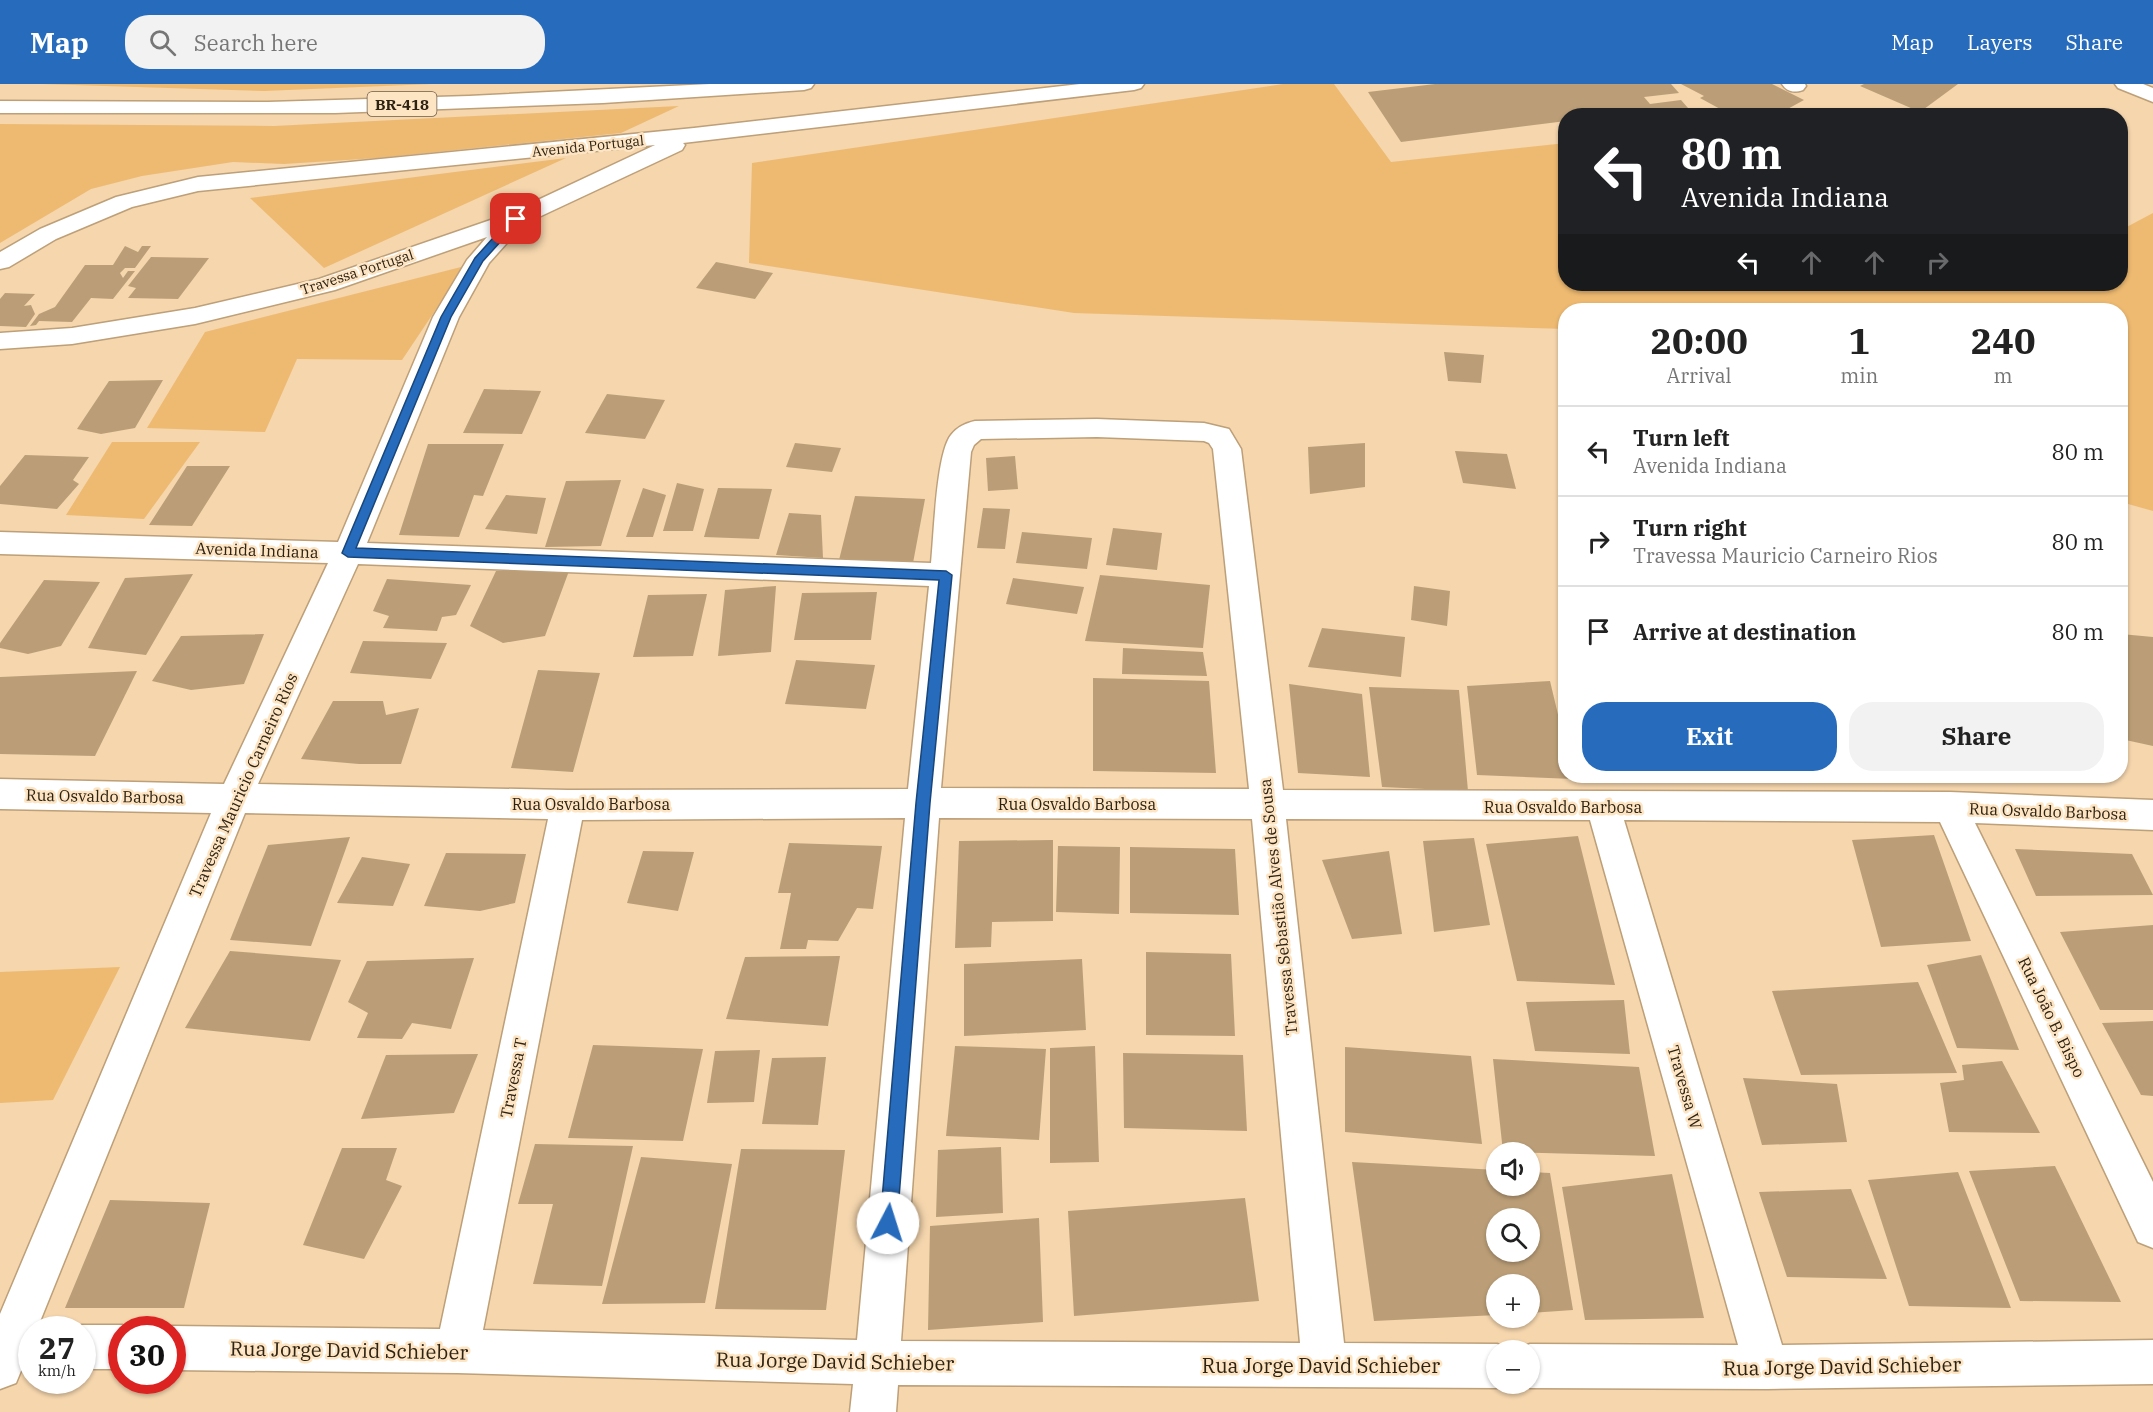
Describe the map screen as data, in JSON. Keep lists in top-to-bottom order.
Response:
{
  "streets": {
    "street": [
      "BR-418",
      "Avenida Portugal",
      "Travessa Portugal",
      "Avenida Indiana",
      "Travessa Mauricio Carneiro Rios",
      "Rua Osvaldo Barbosa",
      "Travessa Sebastião Alves de Sousa",
      "Rua João B. Bispo",
      "Travessa T",
      "Travessa W",
      "Rua Jorge David Schieber"
    ]
  },
  "crossings": [
    ["Avenida Portugal", "Travessa Portugal"],
    ["Travessa Portugal", "Travessa Mauricio Carneiro Rios"],
    ["Avenida Indiana", "Travessa Mauricio Carneiro Rios"],
    ["Avenida Indiana", "Travessa Sebastião Alves de Sousa"],
    ["Travessa Mauricio Carneiro Rios", "Rua Osvaldo Barbosa"],
    ["Rua Osvaldo Barbosa", "Travessa Sebastião Alves de Sousa"],
    ["Rua Osvaldo Barbosa", "Rua João B. Bispo"],
    ["Rua Osvaldo Barbosa", "Travessa T"],
    ["Rua Osvaldo Barbosa", "Travessa W"],
    ["Travessa Sebastião Alves de Sousa", "Rua Jorge David Schieber"],
    ["Travessa T", "Rua Jorge David Schieber"],
    ["Travessa W", "Rua Jorge David Schieber"]
  ],
  "page": {
    "header": "Map",
    "search": "Search here",
    "nav": ["Map", "Layers", "Share"],
    "turn": ["80 m", "Avenida Indiana"],
    "eta": [
      "20:00",
      "Arrival",
      "1",
      "min",
      "240",
      "m"
    ],
    "list": [
      {
        "name": "Turn left",
        "note": "Avenida Indiana",
        "value": "80 m"
      },
      {
        "name": "Turn right",
        "note": "Travessa Mauricio Carneiro Rios",
        "value": "80 m"
      },
      {
        "name": "Arrive at destination",
        "value": "80 m"
      }
    ],
    "buttons": ["Exit", "Share"],
    "map_buttons": ["+", "−"],
    "speed": "27 km/h",
    "limit": "30"
  }
}
